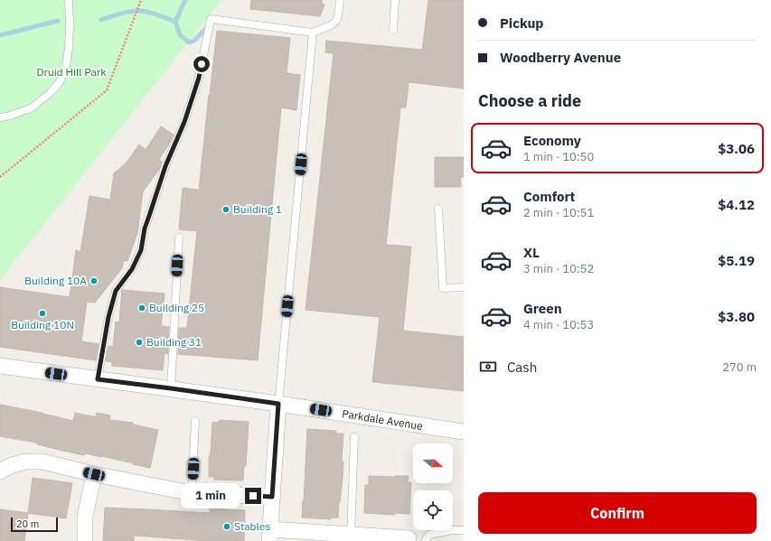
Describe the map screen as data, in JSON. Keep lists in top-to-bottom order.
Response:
{
  "streets": {
    "street": ["Parkdale Avenue"]
  },
  "parks": ["Druid Hill Park"],
  "places": [
    "Building 1",
    "Building 10A",
    "Building 25",
    "Building 10N",
    "Building 31",
    "Stables"
  ],
  "scale_bar": "20 m",
  "north": "right",
  "page": {
    "banner": ["Pickup", "Woodberry Avenue"],
    "heading": "Choose a ride",
    "list": [
      {
        "name": "Economy",
        "note": "1 min · 10:50",
        "value": "$3.06"
      },
      {
        "name": "Comfort",
        "note": "2 min · 10:51",
        "value": "$4.12"
      },
      {
        "name": "XL",
        "note": "3 min · 10:52",
        "value": "$5.19"
      },
      {
        "name": "Green",
        "note": "4 min · 10:53",
        "value": "$3.80"
      }
    ],
    "pay": ["Cash", "270 m"],
    "bubble": "1 min",
    "buttons": "Confirm",
    "scale": "20 m"
  }
}
